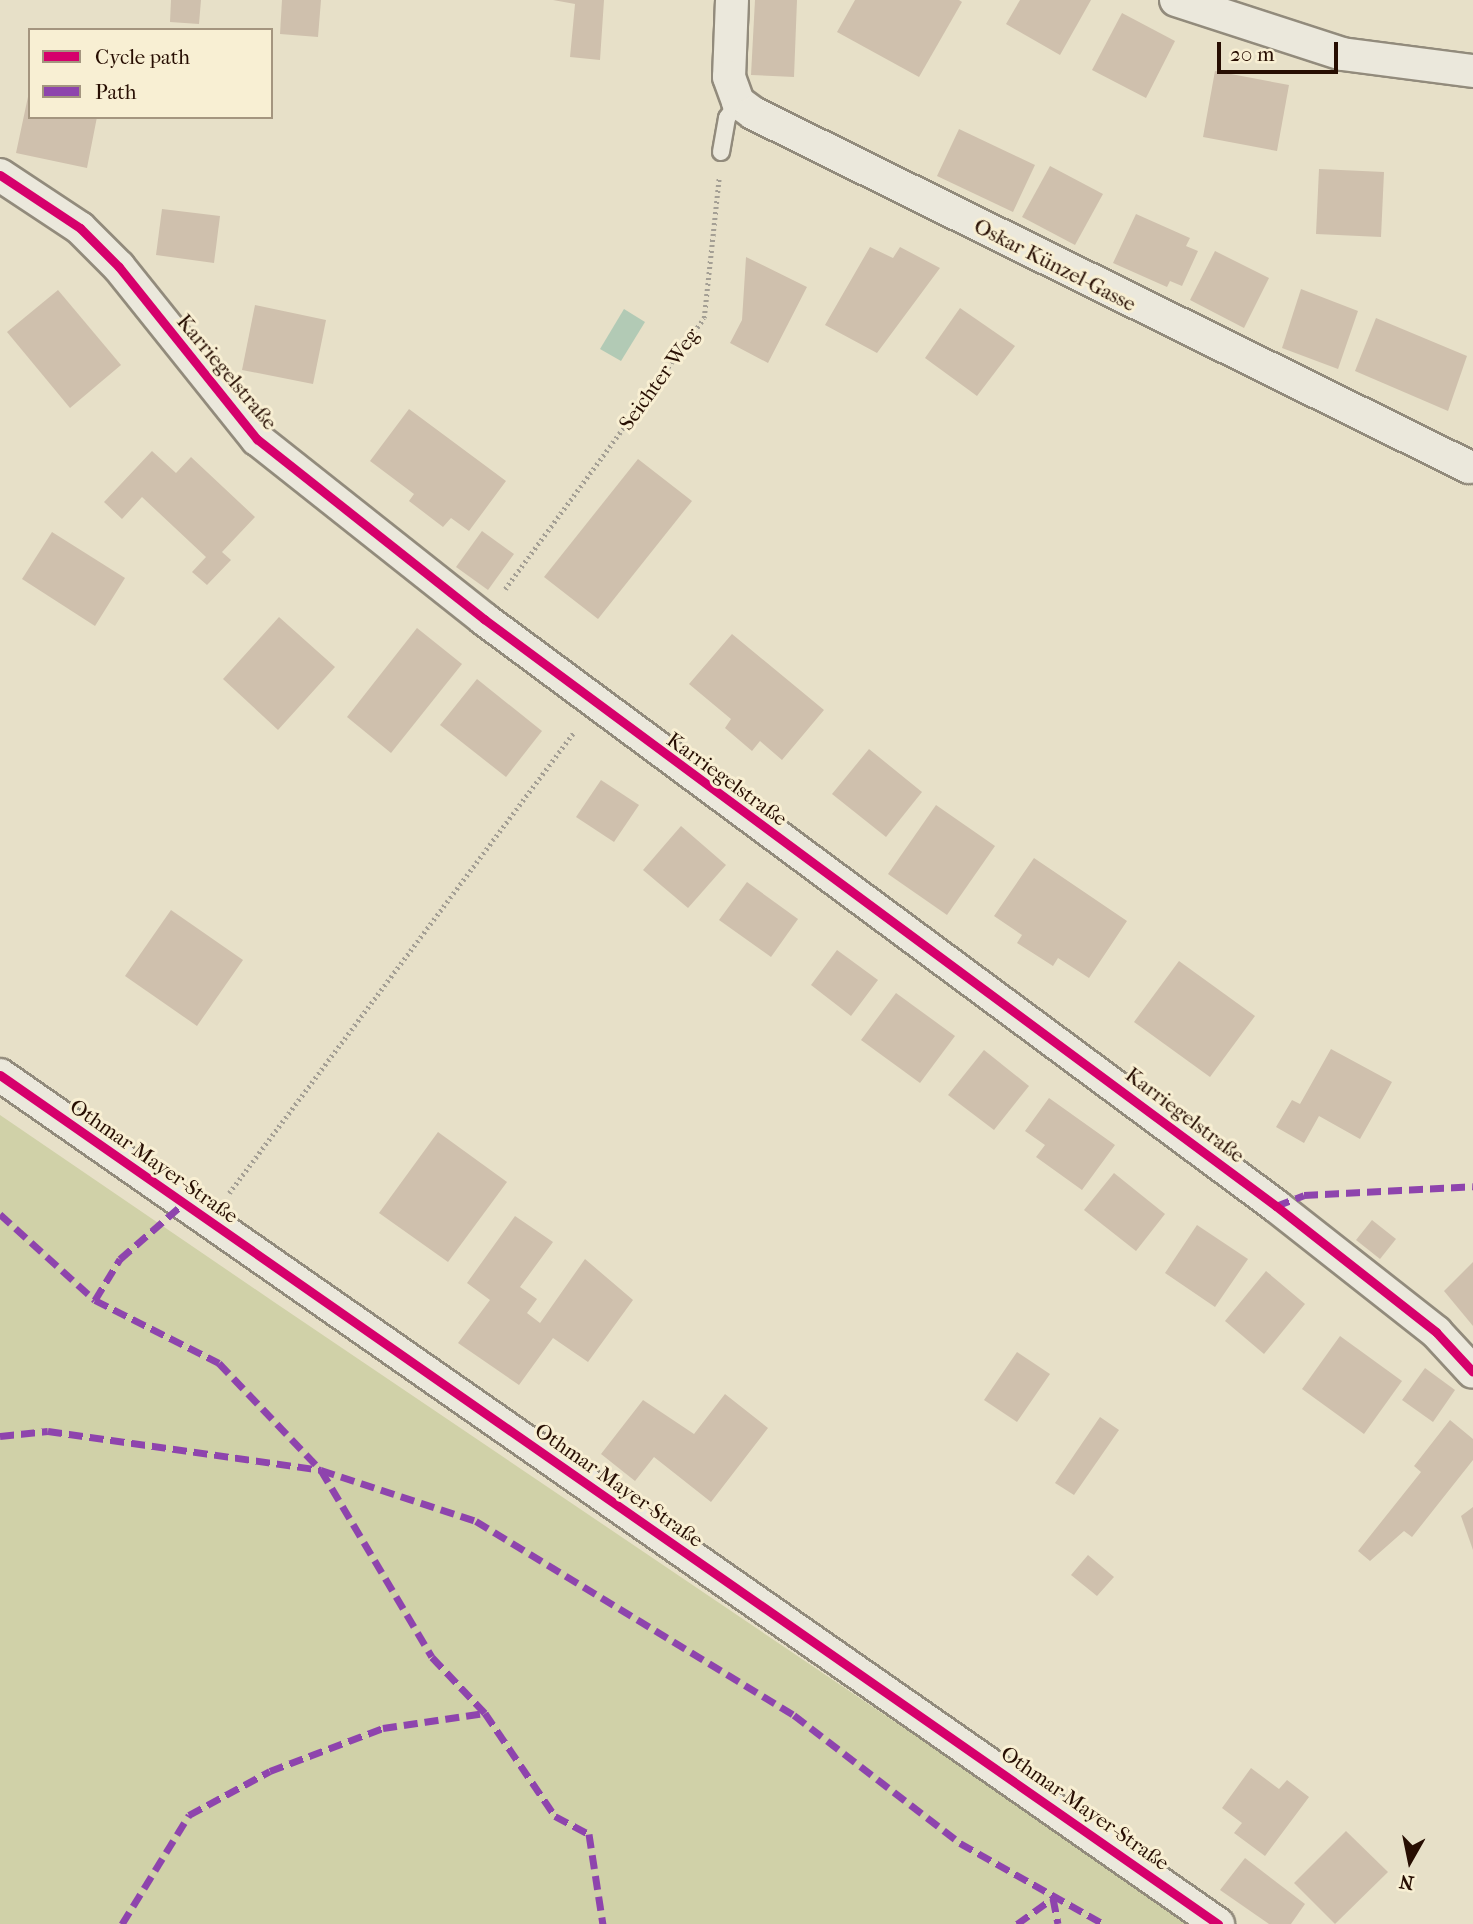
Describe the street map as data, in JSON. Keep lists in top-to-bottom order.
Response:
{
  "streets": {
    "street": ["Oskar Künzel-Gasse", "Karriegelstraße", "Othmar Mayer-Straße"],
    "path": ["Seichter Weg"]
  },
  "crossings": [
    ["Karriegelstraße", "Seichter Weg"]
  ],
  "legend": ["Cycle path", "Path"],
  "scale_bar": "20 m",
  "north": "bottom"
}
